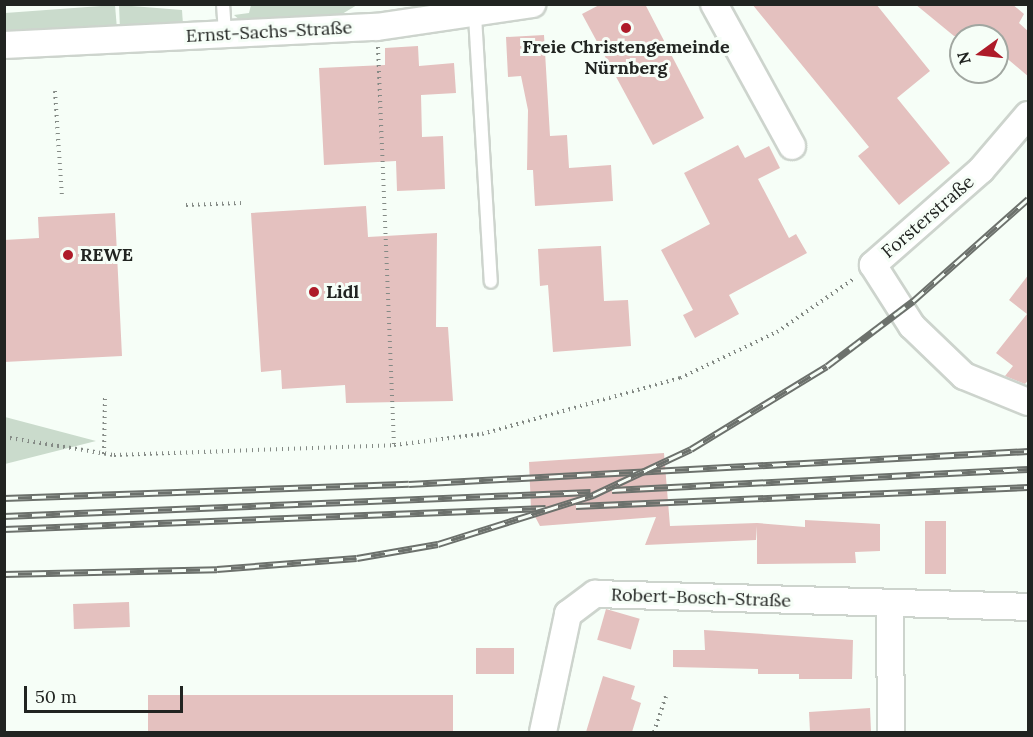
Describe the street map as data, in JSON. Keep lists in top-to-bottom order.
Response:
{
  "streets": {
    "street": ["Ernst-Sachs-Straße", "Forsterstraße", "Robert-Bosch-Straße"]
  },
  "places": ["Freie Christengemeinde Nürnberg", "REWE", "Lidl"],
  "scale_bar": "50 m",
  "north": "left"
}
